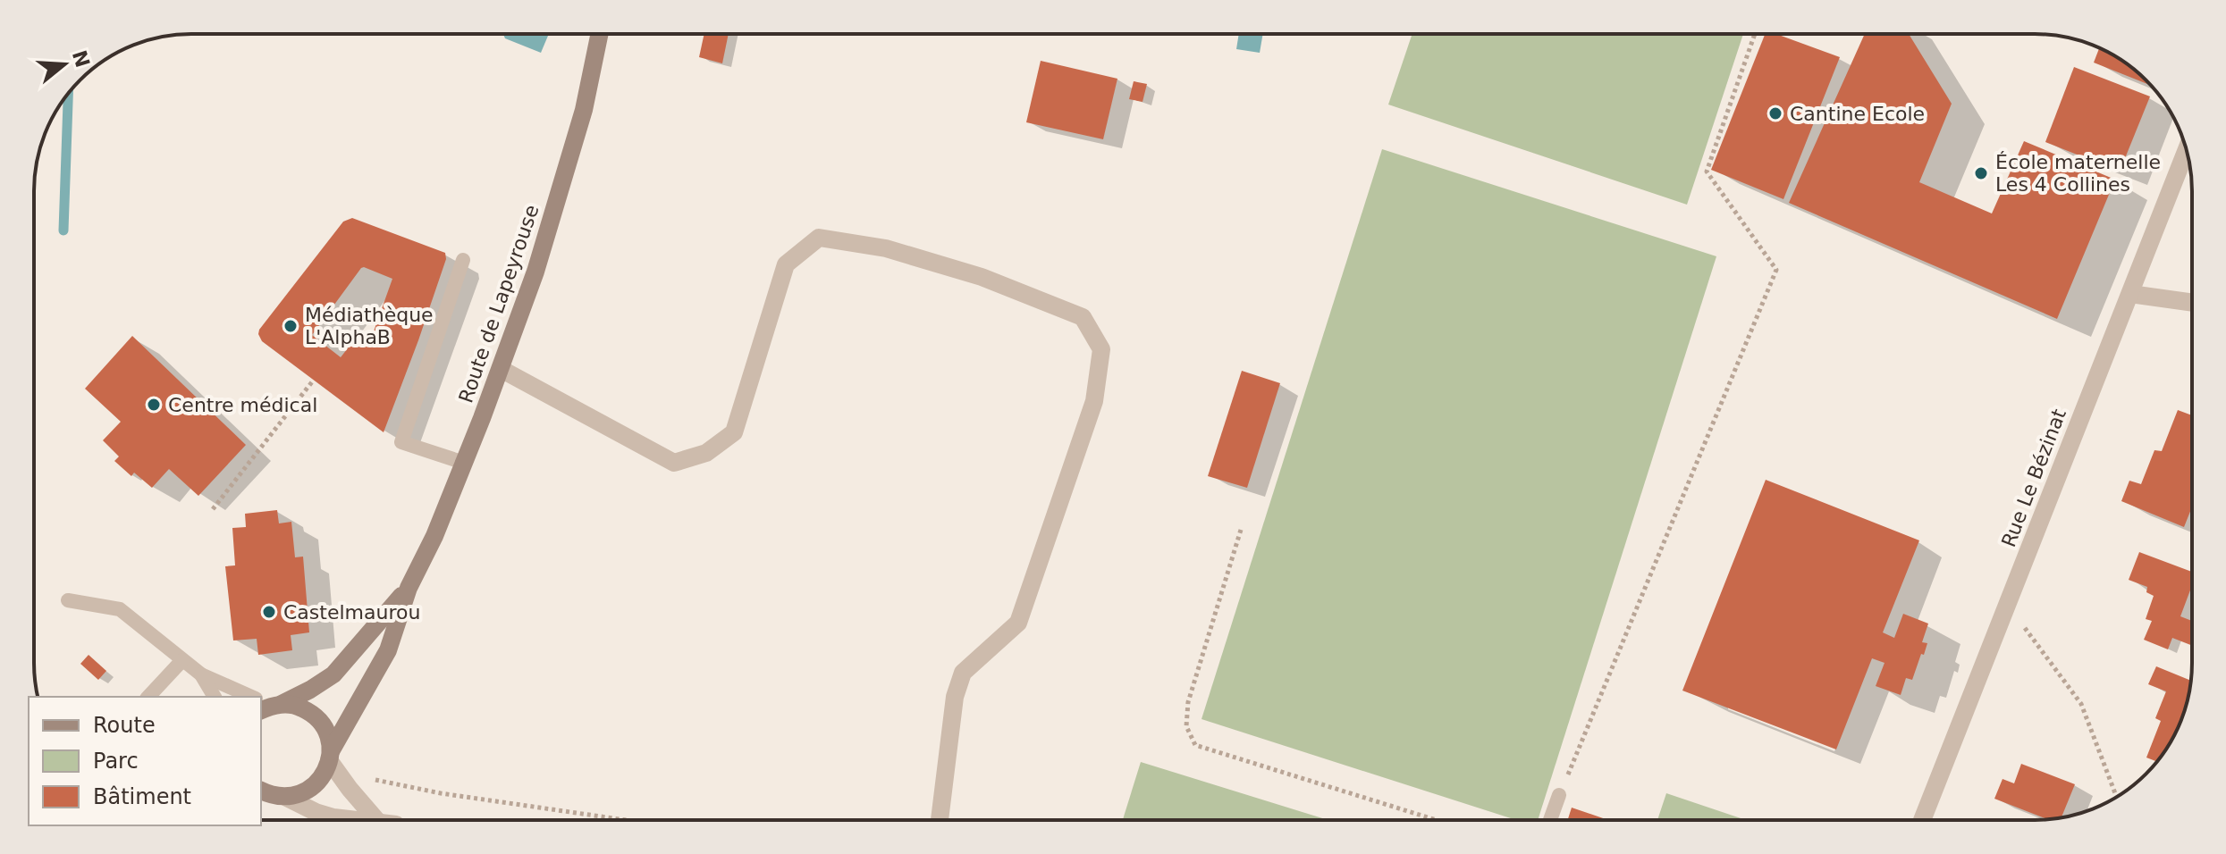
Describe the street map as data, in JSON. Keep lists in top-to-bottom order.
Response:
{
  "streets": {
    "street": ["Route de Lapeyrouse", "Rue Le Bézinat"]
  },
  "places": [
    "Cantine Ecole",
    "École maternelle Les 4 Collines",
    "Médiathèque L'AlphaB",
    "Centre médical",
    "Castelmaurou"
  ],
  "legend": ["Route", "Parc", "Bâtiment"],
  "north": "right"
}
